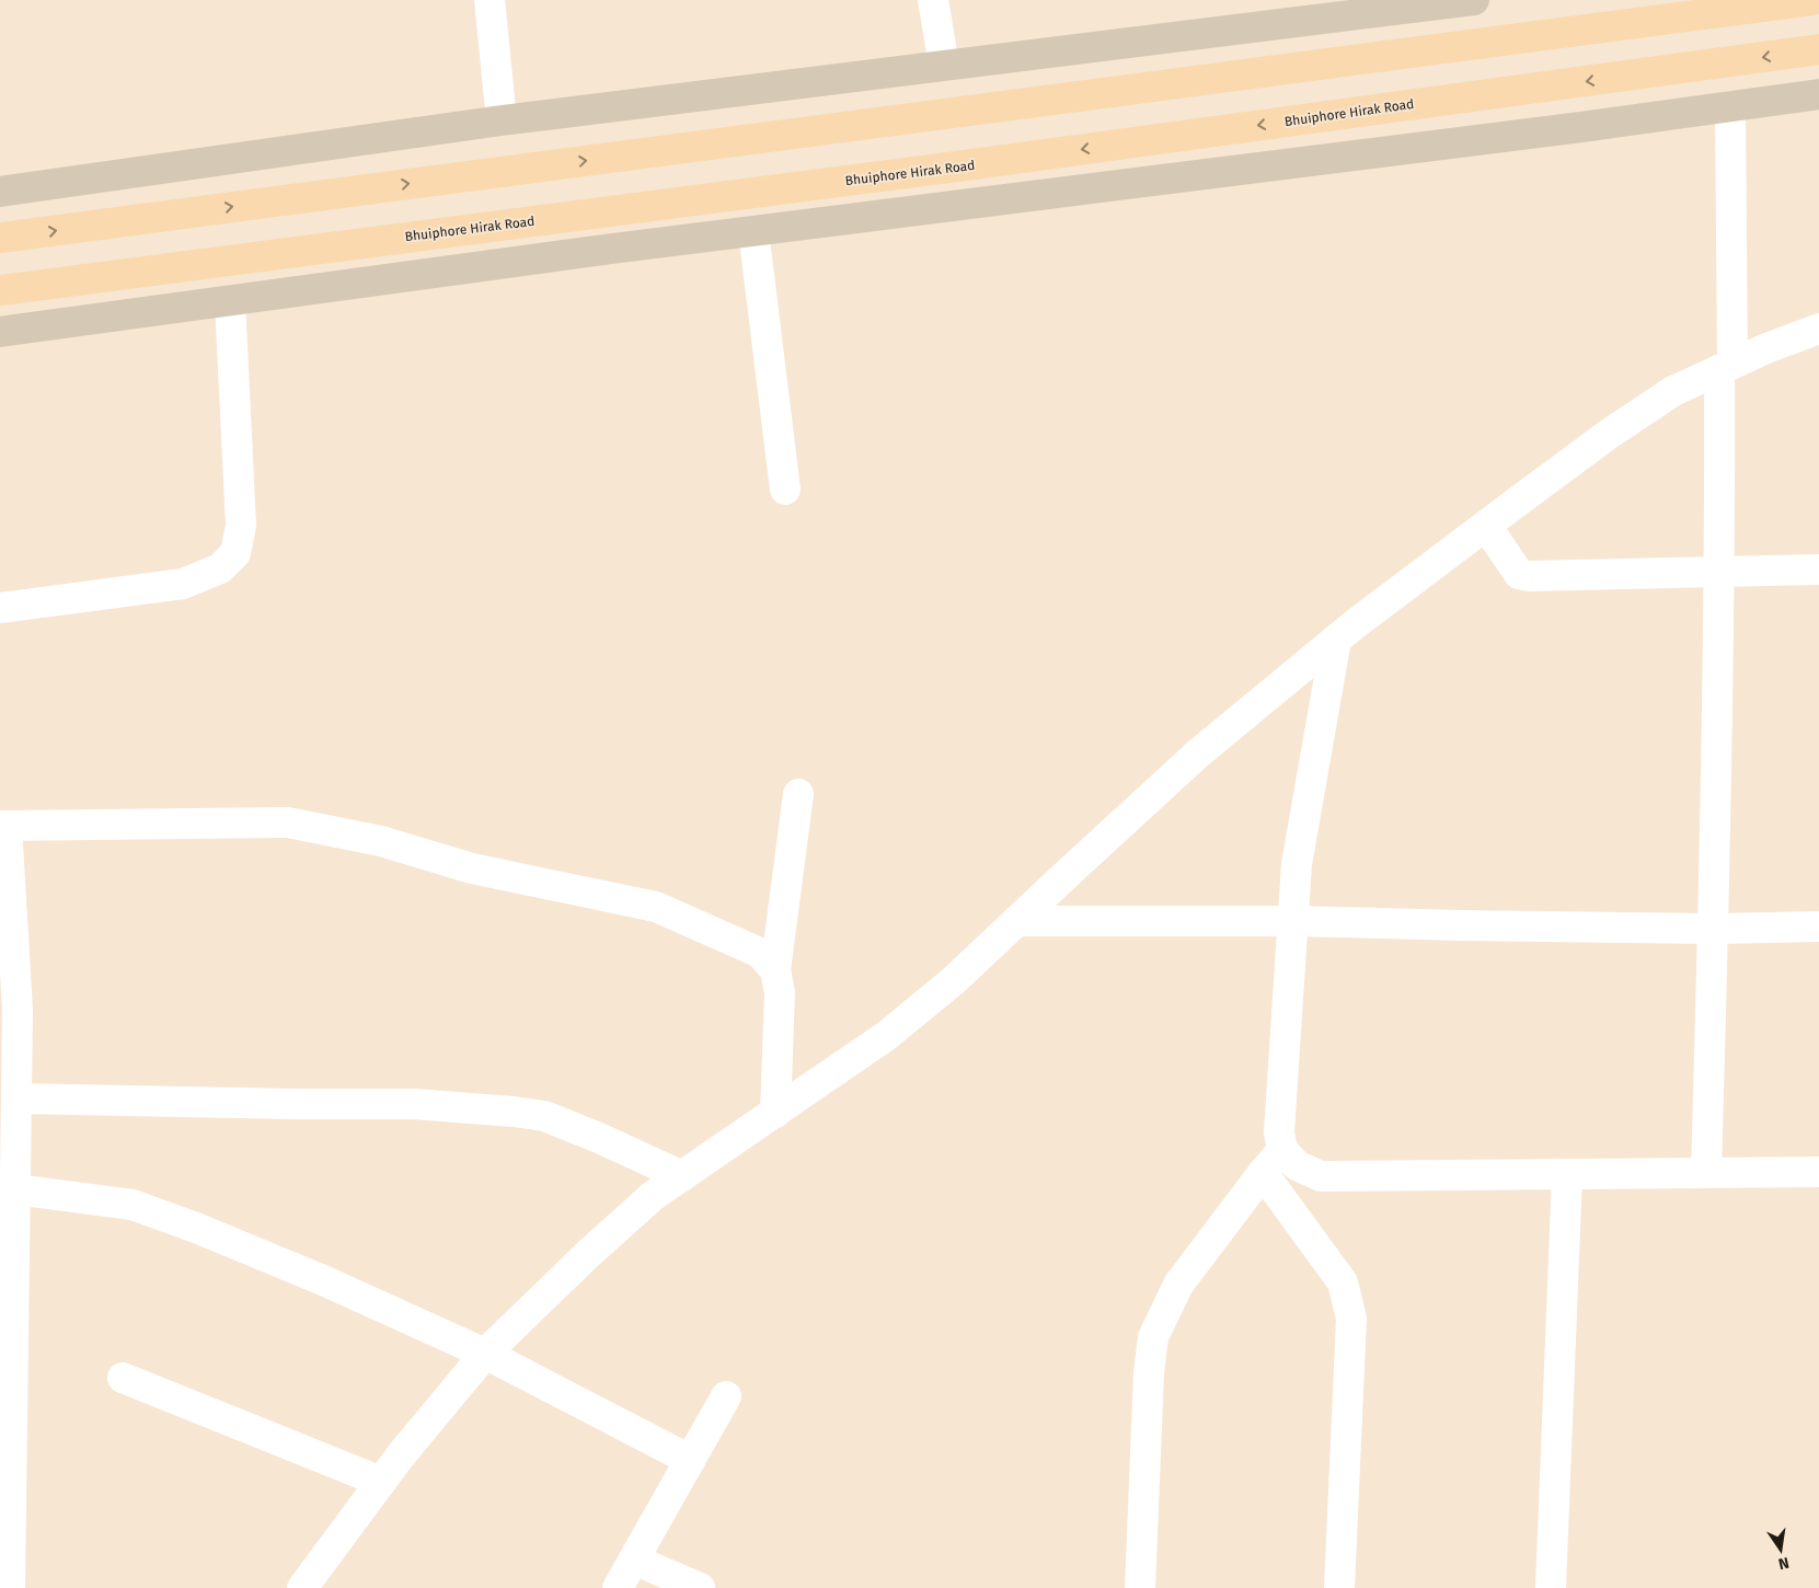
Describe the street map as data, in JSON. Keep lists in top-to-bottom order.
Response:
{
  "streets": {
    "main road": ["Bhuiphore Hirak Road"]
  },
  "north": "bottom"
}
